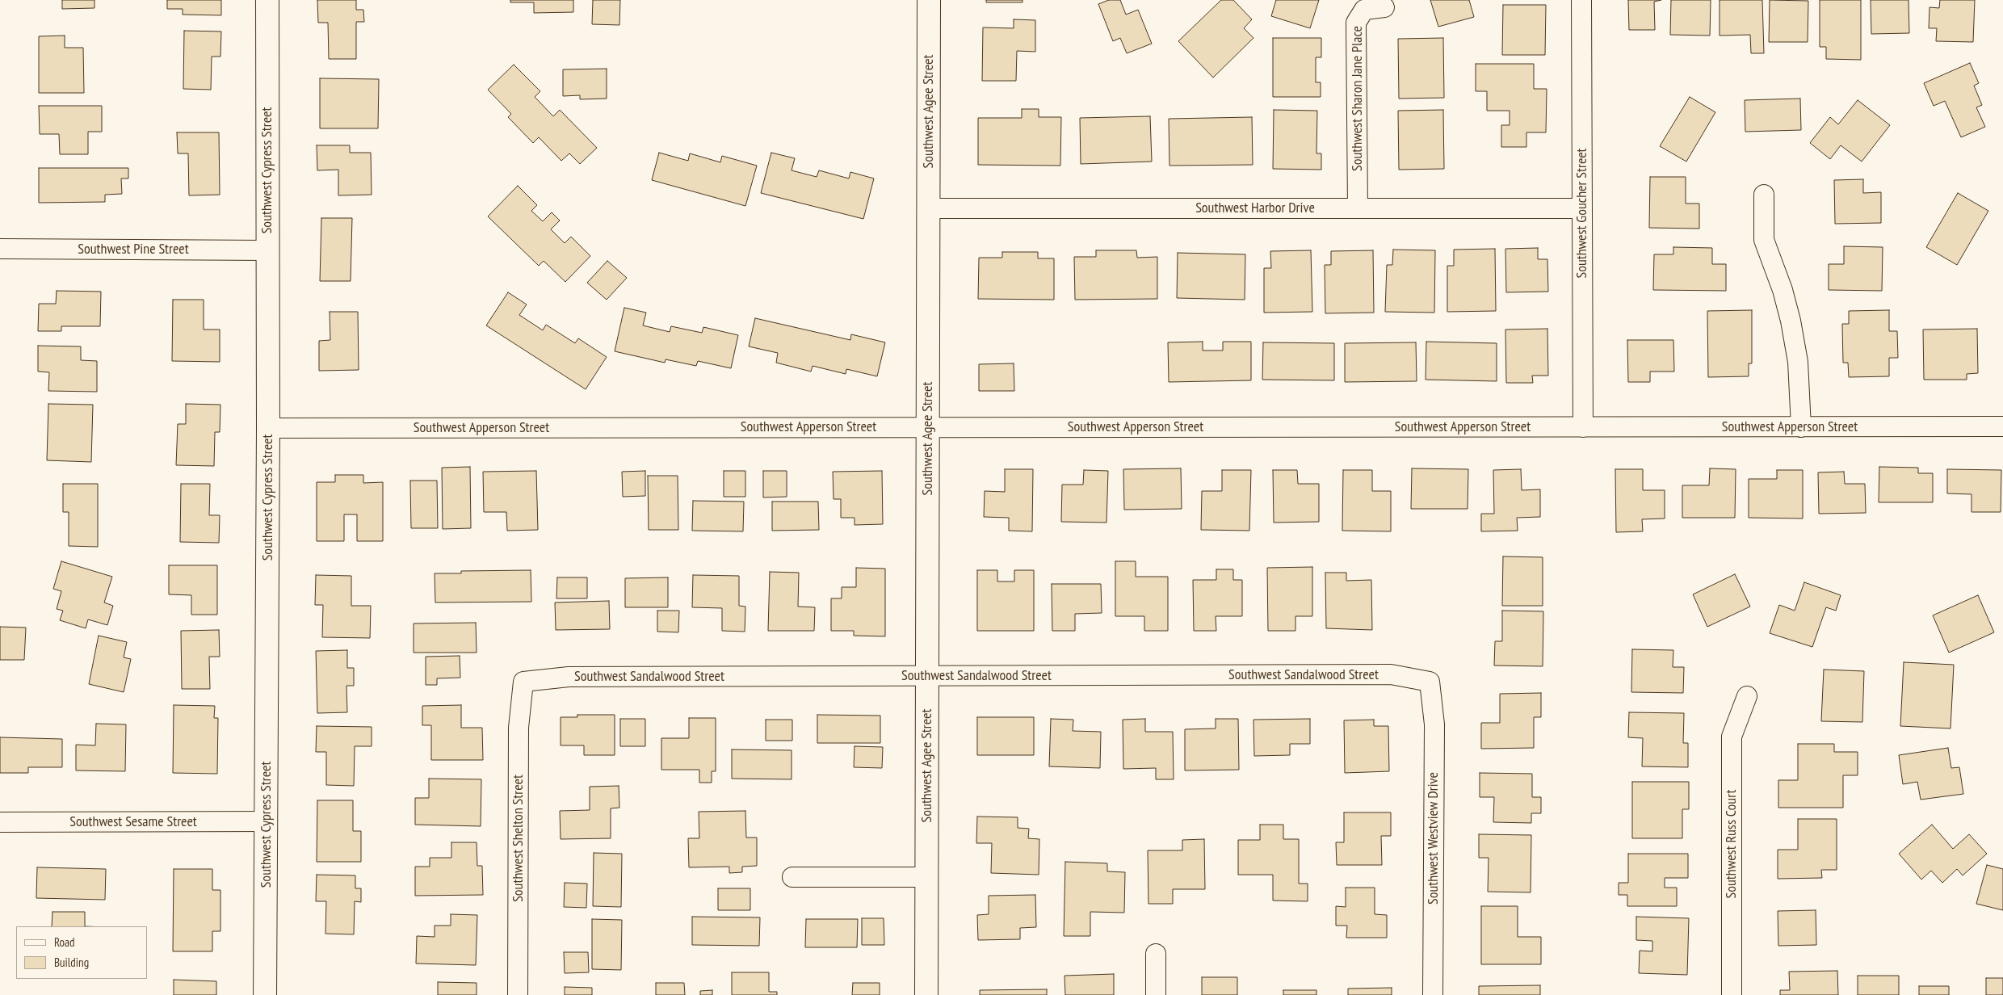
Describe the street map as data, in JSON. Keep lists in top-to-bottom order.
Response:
{
  "streets": {
    "street": [
      "Southwest Sharon Jane Place",
      "Southwest Agee Street",
      "Southwest Cypress Street",
      "Southwest Harbor Drive",
      "Southwest Goucher Street",
      "Southwest Pine Street",
      "Southwest Apperson Street",
      "Southwest Sandalwood Street",
      "Southwest Sesame Street",
      "Southwest Shelton Street",
      "Southwest Westview Drive",
      "Southwest Russ Court"
    ]
  },
  "crossings": [
    ["Southwest Sharon Jane Place", "Southwest Harbor Drive"],
    ["Southwest Agee Street", "Southwest Harbor Drive"],
    ["Southwest Agee Street", "Southwest Apperson Street"],
    ["Southwest Agee Street", "Southwest Sandalwood Street"],
    ["Southwest Cypress Street", "Southwest Pine Street"],
    ["Southwest Cypress Street", "Southwest Apperson Street"],
    ["Southwest Cypress Street", "Southwest Sesame Street"],
    ["Southwest Harbor Drive", "Southwest Goucher Street"],
    ["Southwest Goucher Street", "Southwest Apperson Street"],
    ["Southwest Sandalwood Street", "Southwest Shelton Street"],
    ["Southwest Sandalwood Street", "Southwest Westview Drive"]
  ],
  "legend": ["Road", "Building"]
}
